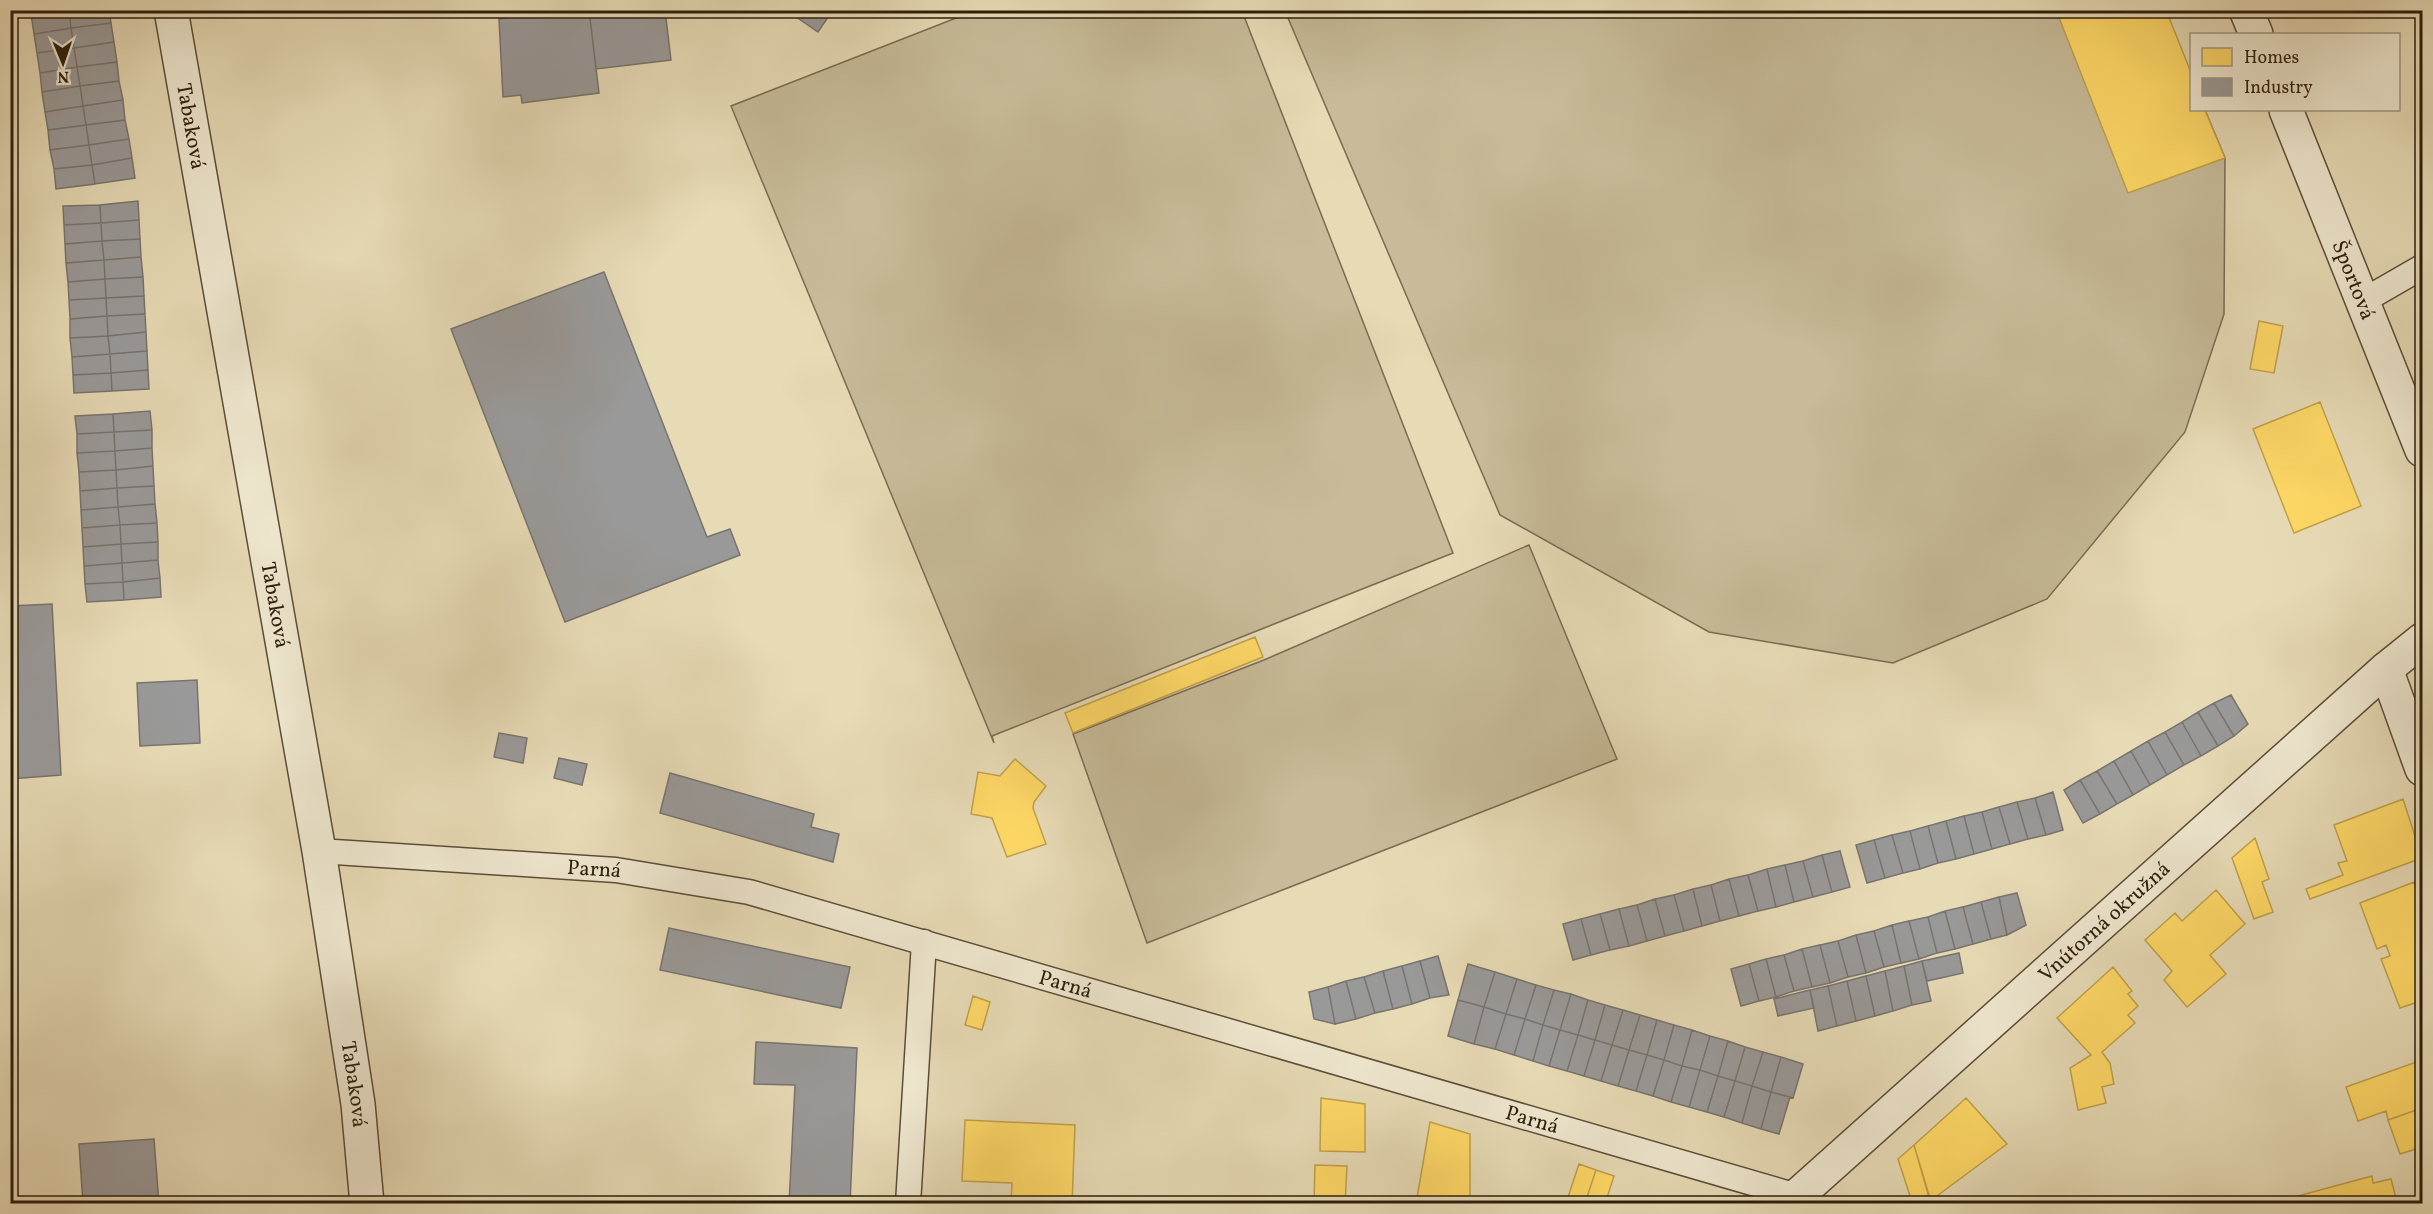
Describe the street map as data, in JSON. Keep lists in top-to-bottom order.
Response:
{
  "streets": {
    "street": ["Tabaková", "Športová", "Vnútorná okružná"],
    "lane": ["Parná"]
  },
  "crossings": [
    ["Tabaková", "Parná"],
    ["Parná", "Vnútorná okružná"]
  ],
  "legend": ["Homes", "Industry"],
  "north": "bottom"
}
